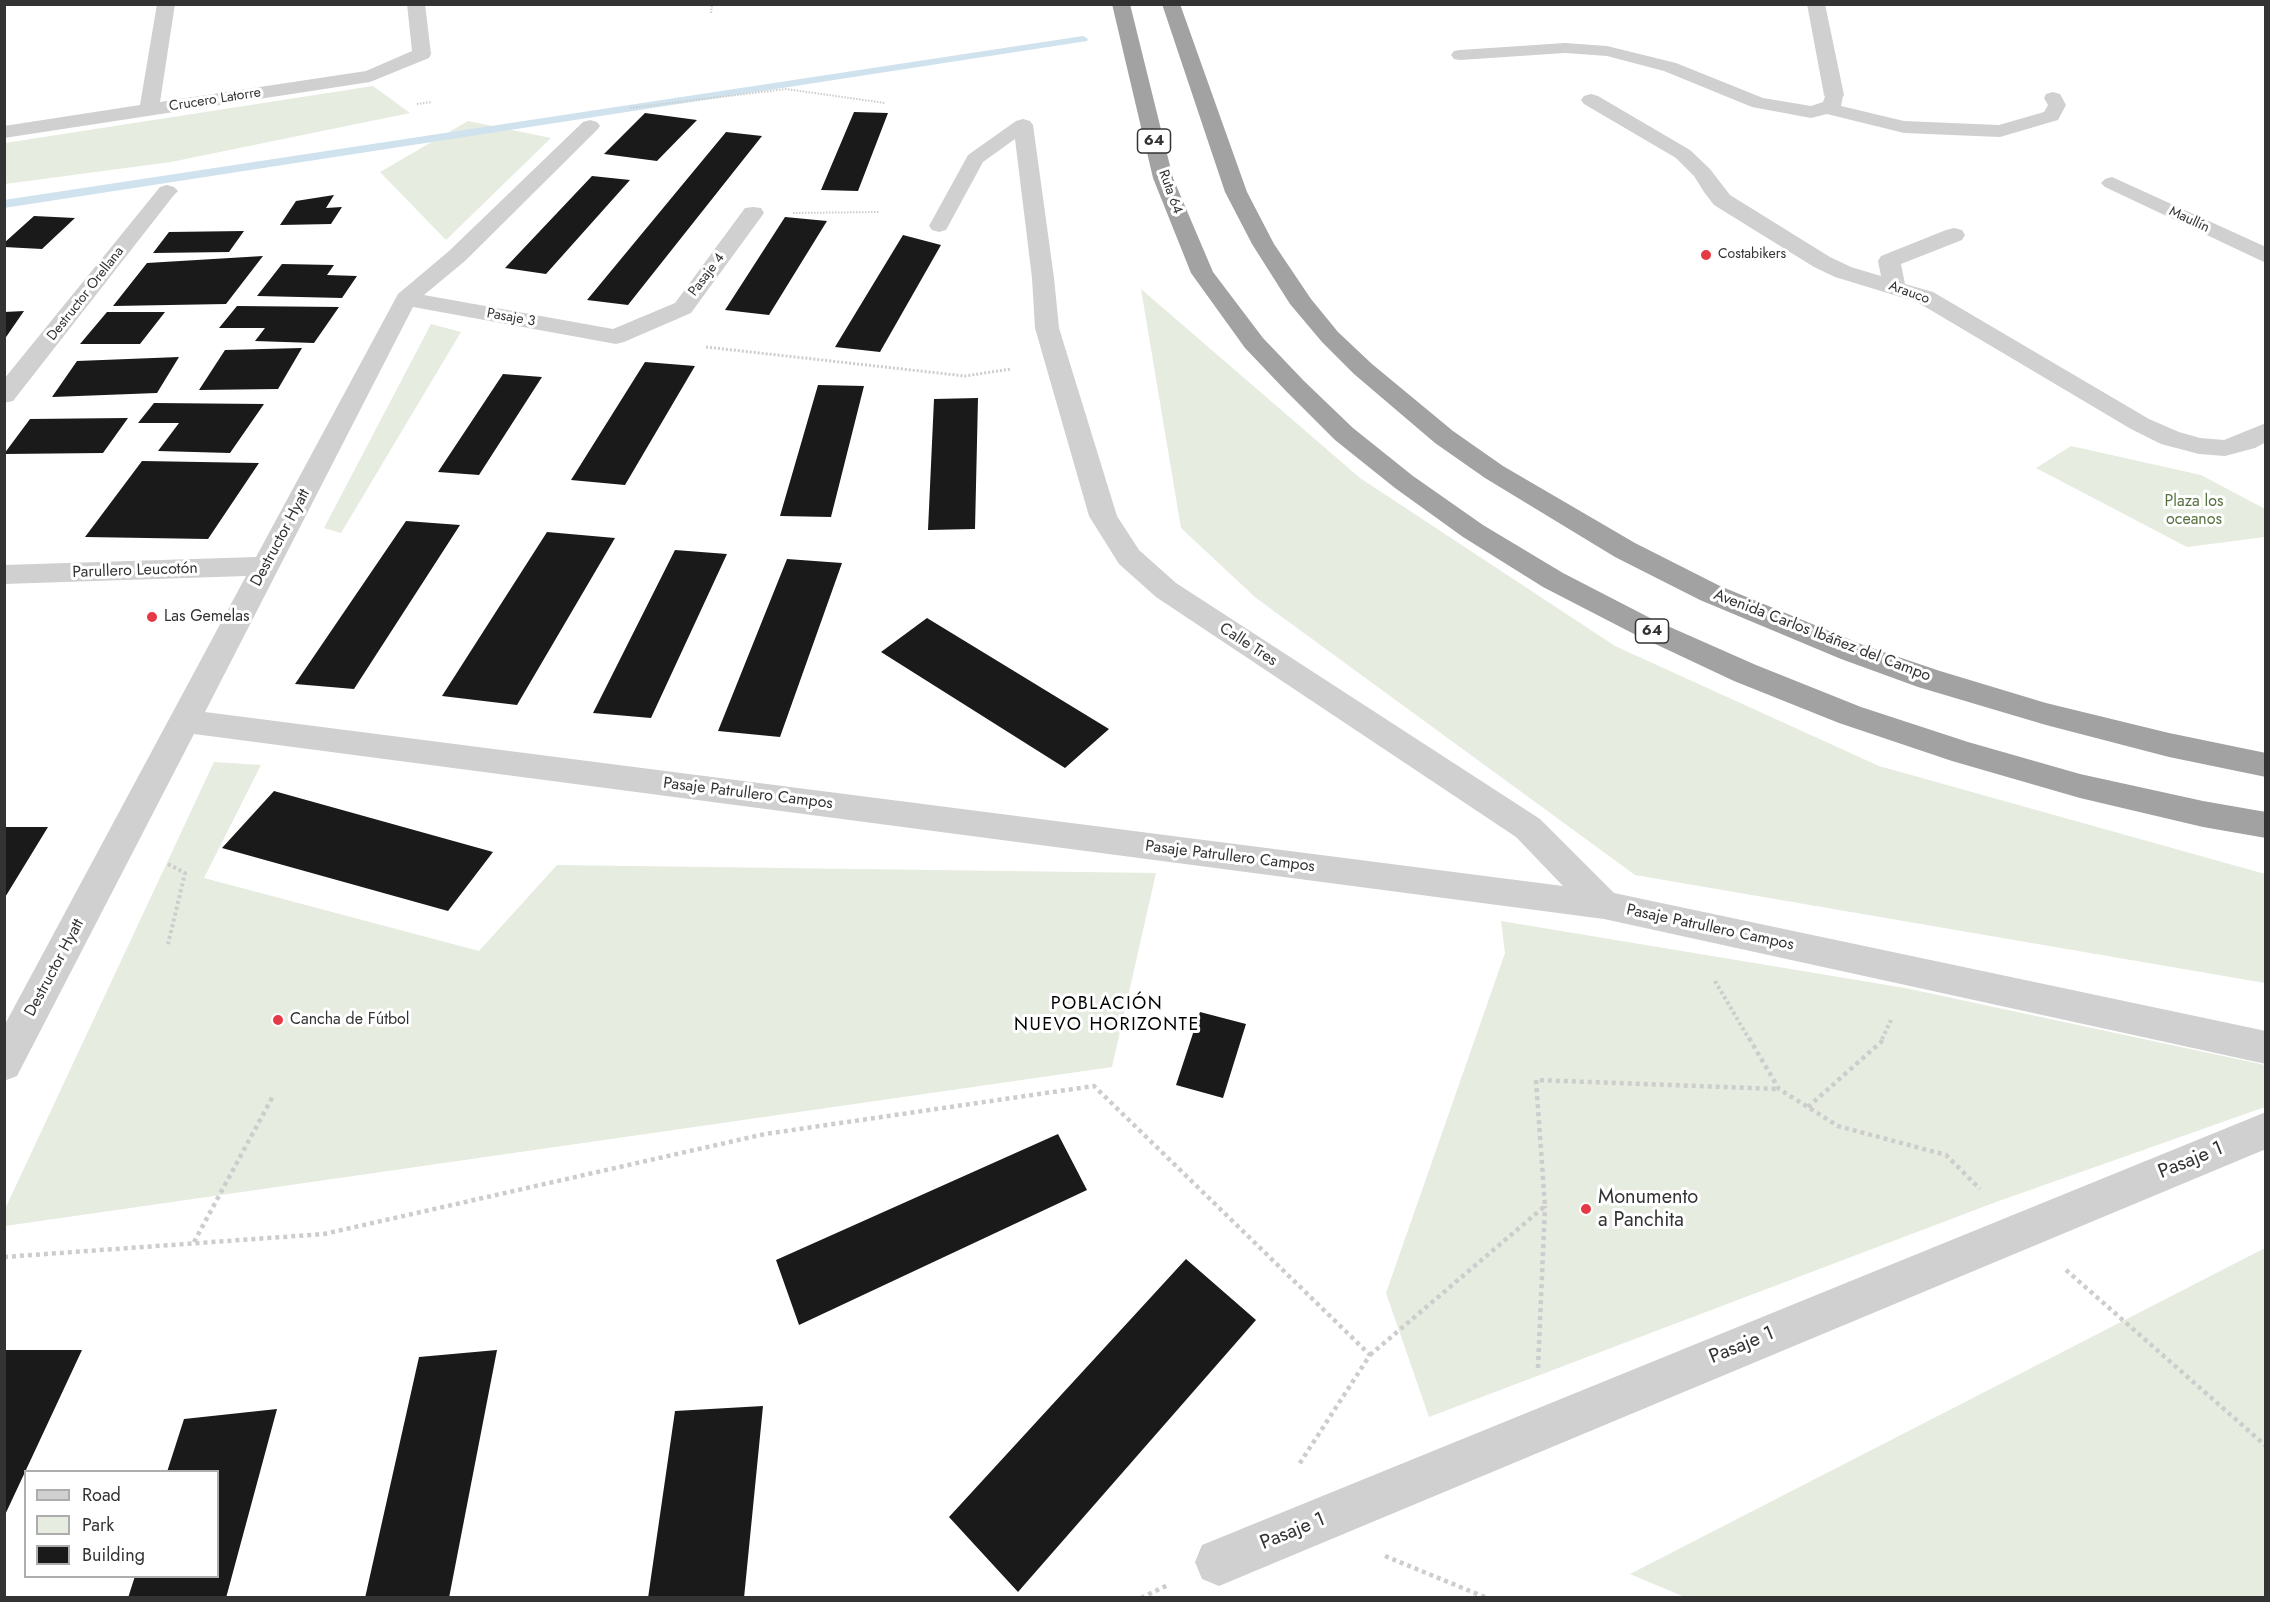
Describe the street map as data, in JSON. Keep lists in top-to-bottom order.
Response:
{
  "streets": {
    "highway": ["64", "Ruta 64", "Avenida Carlos Ibáñez del Campo"],
    "street": [
      "Crucero Latorre",
      "Maullín",
      "Pasaje 4",
      "Arauco",
      "Destructor Orellana",
      "Pasaje 3",
      "Destructor Hyatt",
      "Parullero Leucotón",
      "Calle Tres",
      "Pasaje Patrullero Campos",
      "Pasaje 1"
    ]
  },
  "crossings": [
    ["Pasaje 4", "Pasaje 3"],
    ["Pasaje 3", "Destructor Hyatt"],
    ["Destructor Hyatt", "Parullero Leucotón"],
    ["Destructor Hyatt", "Pasaje Patrullero Campos"],
    ["Calle Tres", "Pasaje Patrullero Campos"]
  ],
  "districts": ["POBLACIÓN NUEVO HORIZONTE"],
  "parks": ["Plaza los oceanos"],
  "places": [
    "Costabikers",
    "Las Gemelas",
    "Cancha de Fútbol",
    "Monumento a Panchita"
  ],
  "legend": ["Road", "Park", "Building"]
}
